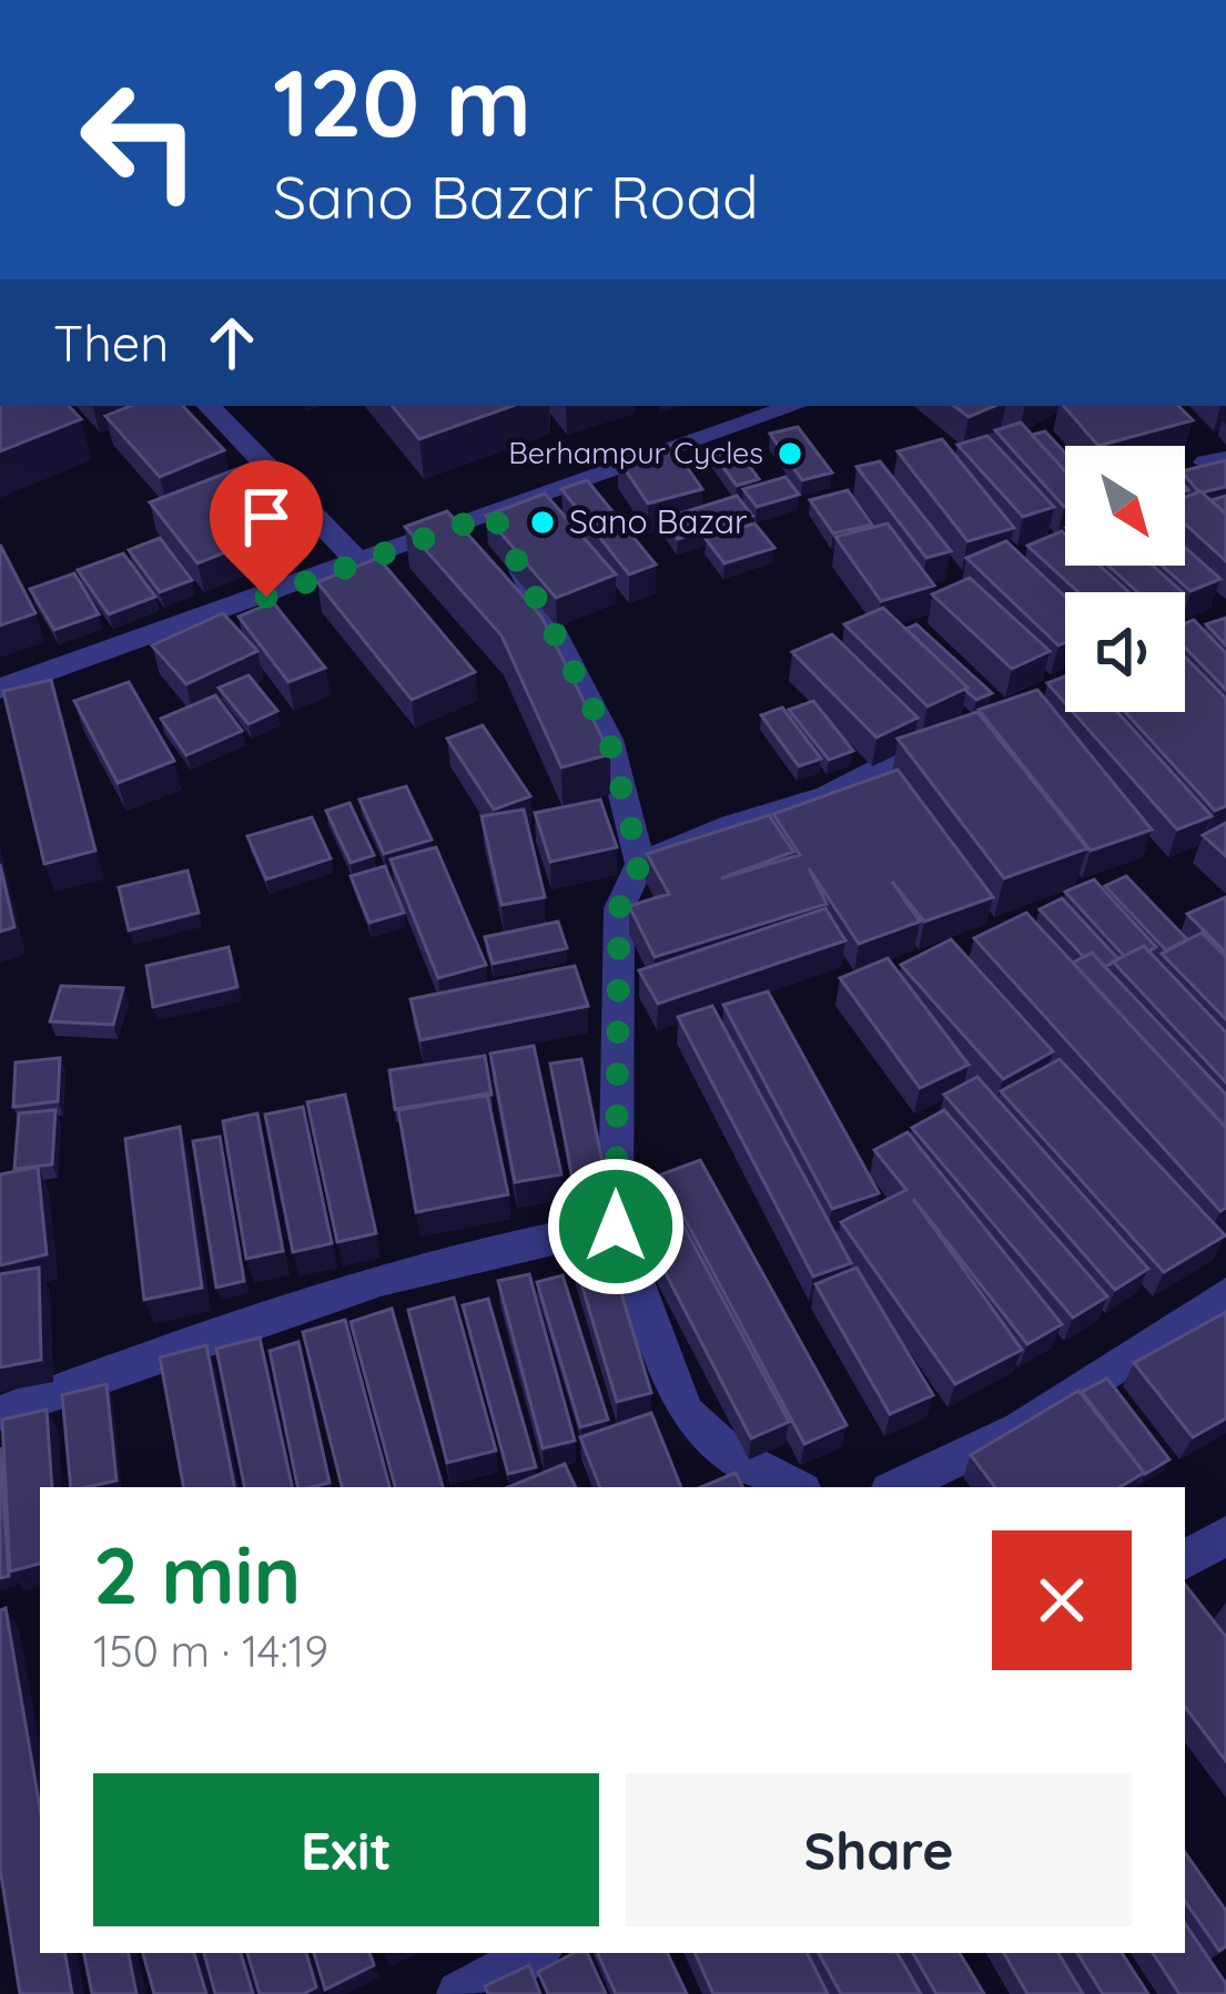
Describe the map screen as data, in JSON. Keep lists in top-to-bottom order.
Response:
{
  "places": ["Berhampur Cycles", "Sano Bazar"],
  "north": "bottom right",
  "page": {
    "turn": ["120 m", "Sano Bazar Road"],
    "then": "Then",
    "heading": ["2 min", "150 m · 14:19"],
    "buttons": ["Exit", "Share"]
  }
}
